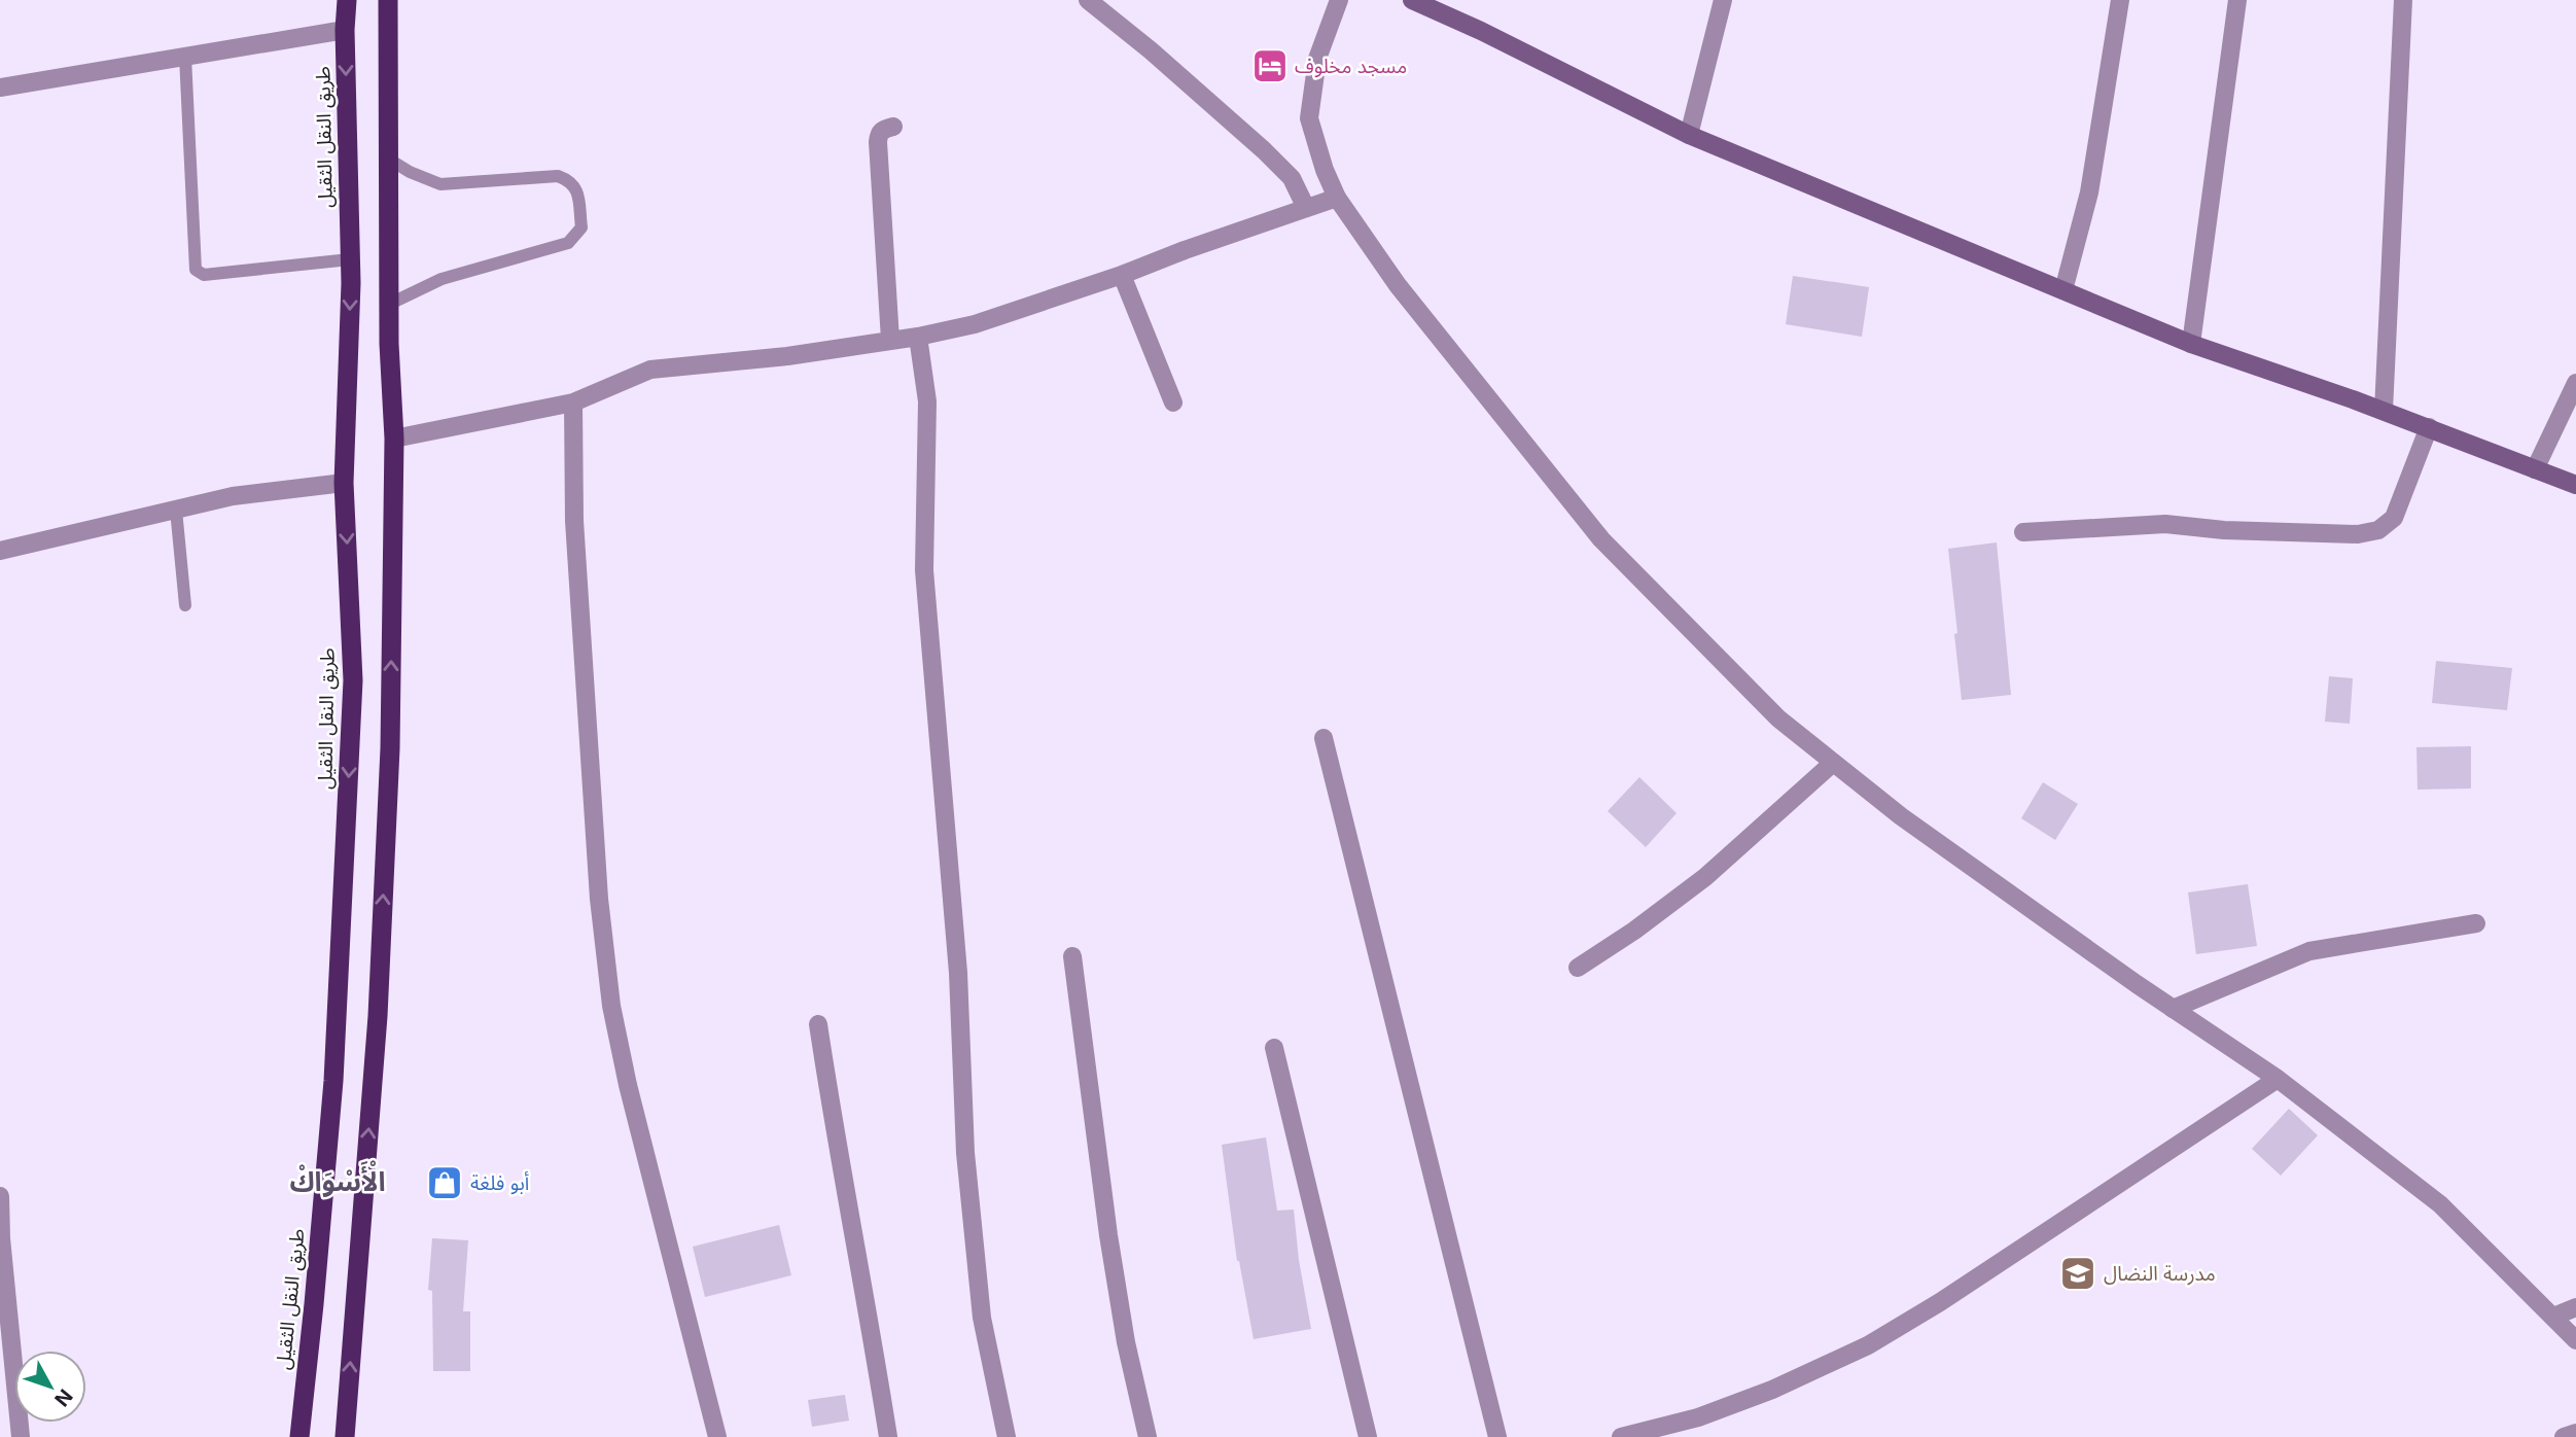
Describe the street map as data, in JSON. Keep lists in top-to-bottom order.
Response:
{
  "streets": {
    "highway": ["طريق النقل الثقيل"]
  },
  "districts": ["الْأَسْوَاكْ"],
  "places": {
    "hotel": ["مسجد مخلوف"],
    "shop": ["أبو فلغة"],
    "school or university": ["مدرسة النضال"]
  },
  "north": "bottom right"
}
